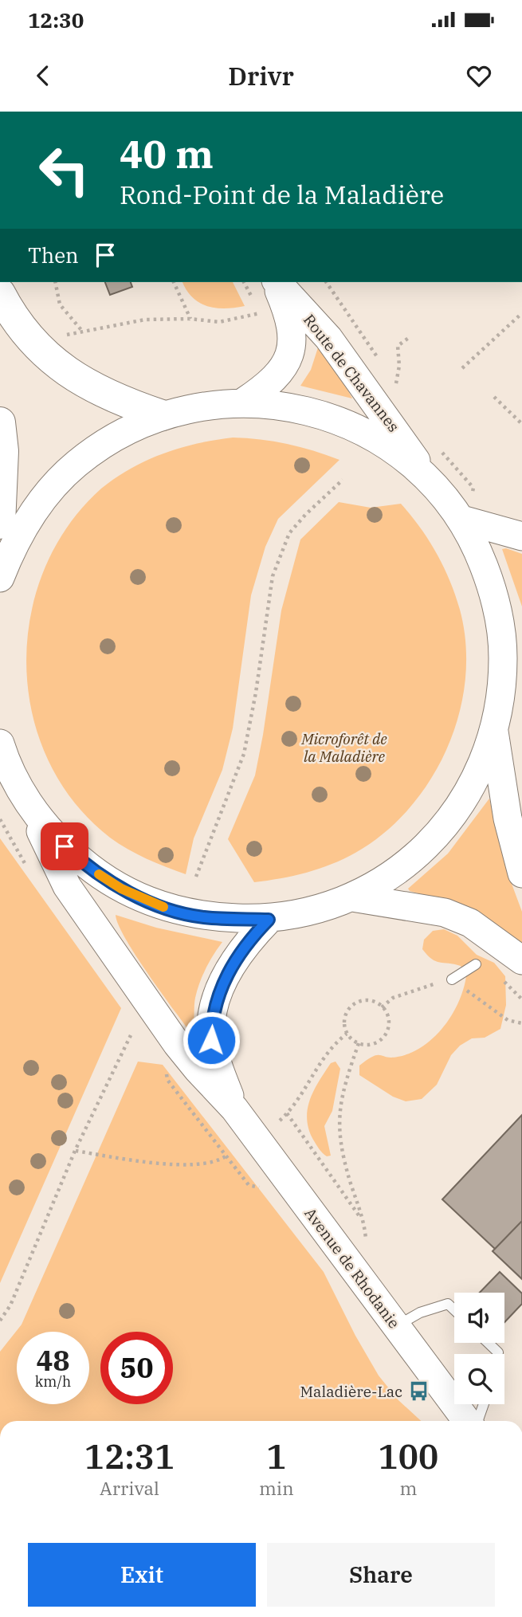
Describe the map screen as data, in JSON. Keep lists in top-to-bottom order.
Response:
{
  "streets": {
    "main road": ["Route de Chavannes", "Avenue de Rhodanie"]
  },
  "parks": ["Microforêt de la Maladière"],
  "places": {
    "bus stop": ["Maladière-Lac"]
  },
  "page": {
    "status": "12:30",
    "header": "Drivr",
    "turn": ["40 m", "Rond-Point de la Maladière"],
    "then": "Then",
    "speed": "48 km/h",
    "limit": "50",
    "eta": [
      "12:31",
      "Arrival",
      "1",
      "min",
      "100",
      "m"
    ],
    "buttons": ["Exit", "Share"]
  }
}
